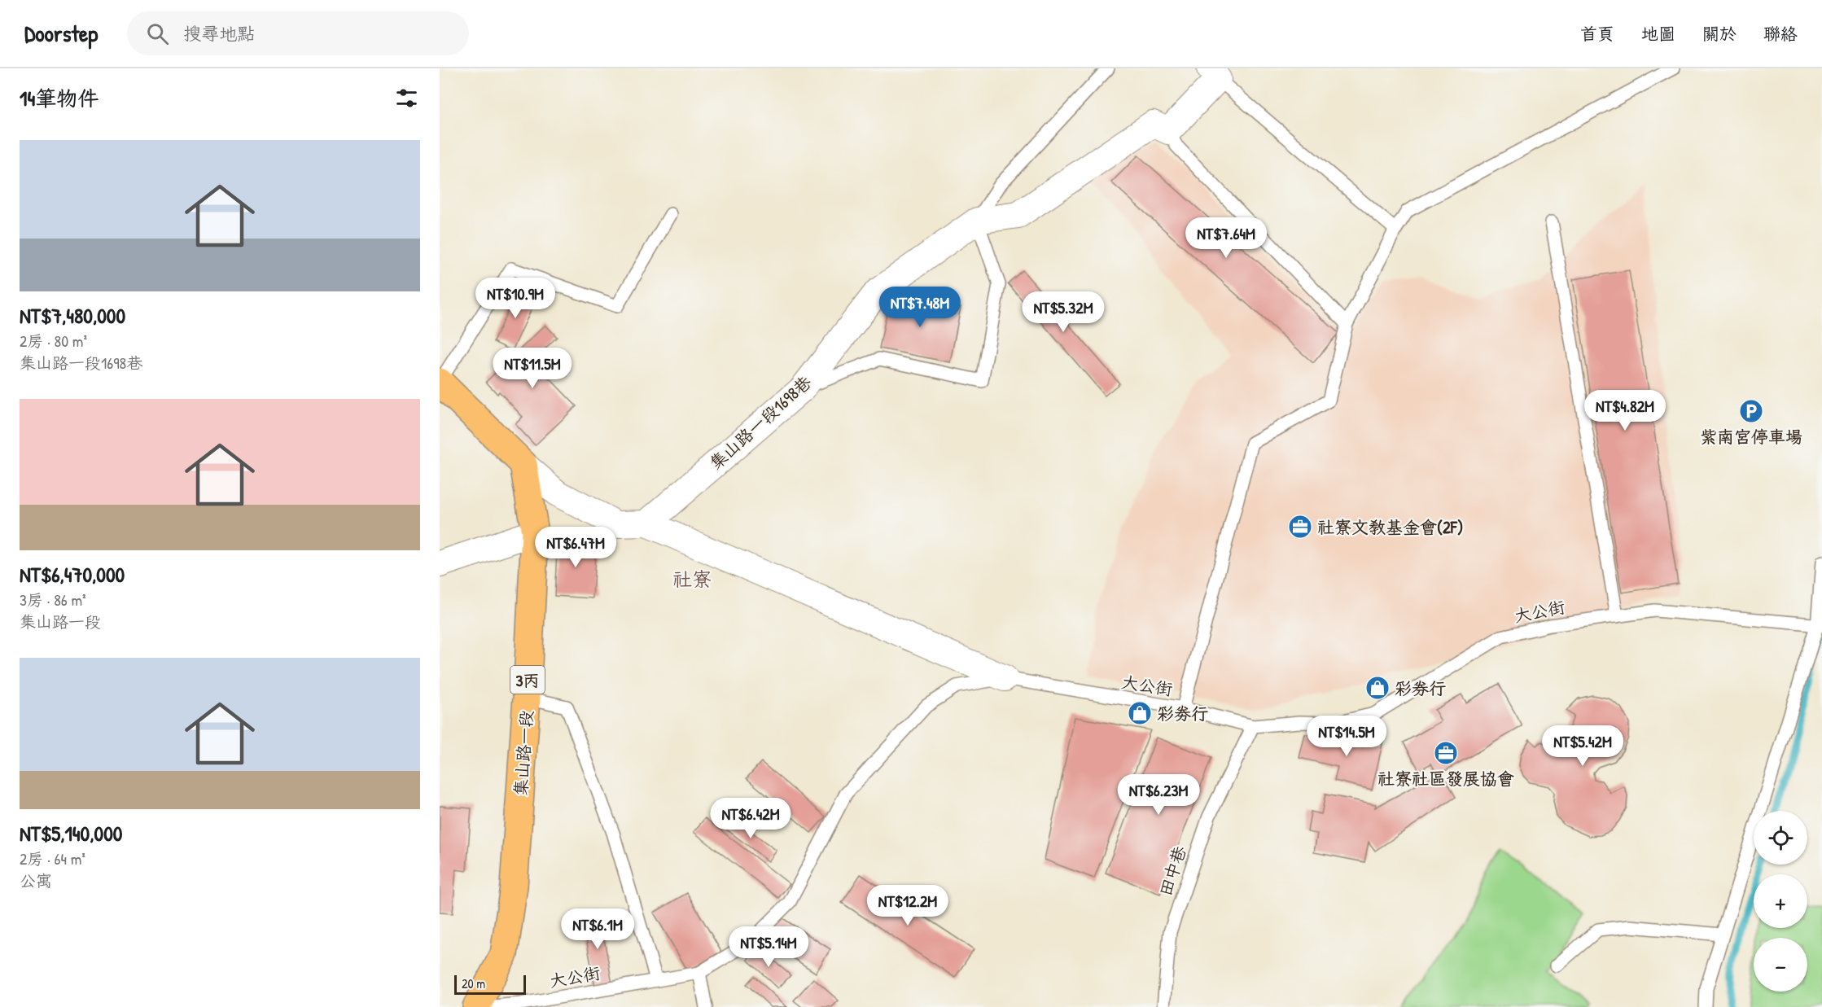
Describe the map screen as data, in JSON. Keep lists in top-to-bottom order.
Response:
{
  "streets": {
    "main road": ["3丙", "集山路一段"],
    "street": ["集山路一段1698巷"],
    "lane": ["大公街", "田中巷"]
  },
  "crossings": [
    ["大公街", "田中巷"]
  ],
  "districts": ["社寮"],
  "places": {
    "parking": ["紫南宮停車場"],
    "office": ["社寮文教基金會(2F)", "社寮社區發展協會"],
    "shop": ["彩券行", "彩劵行"]
  },
  "scale_bar": "20 m",
  "page": {
    "header": "Doorstep",
    "search": "搜尋地點",
    "nav": [
      "首頁",
      "地圖",
      "關於",
      "聯絡"
    ],
    "heading": "14筆物件",
    "list": [
      {
        "name": "NT$7,480,000",
        "note": "2房 · 80 m² · 集山路一段1698巷"
      },
      {
        "name": "NT$6,470,000",
        "note": "3房 · 86 m² · 集山路一段"
      },
      {
        "name": "NT$5,140,000",
        "note": "2房 · 64 m² · 公寓"
      }
    ],
    "price": [
      "NT$7.64M",
      "NT$10.9M",
      "NT$7.48M",
      "NT$5.32M",
      "NT$11.5M",
      "NT$4.82M",
      "NT$6.47M",
      "NT$14.5M",
      "NT$5.42M",
      "NT$6.23M",
      "NT$6.42M",
      "NT$12.2M",
      "NT$6.1M",
      "NT$5.14M"
    ],
    "map_buttons": ["+", "−"],
    "scale": "20 m"
  }
}
